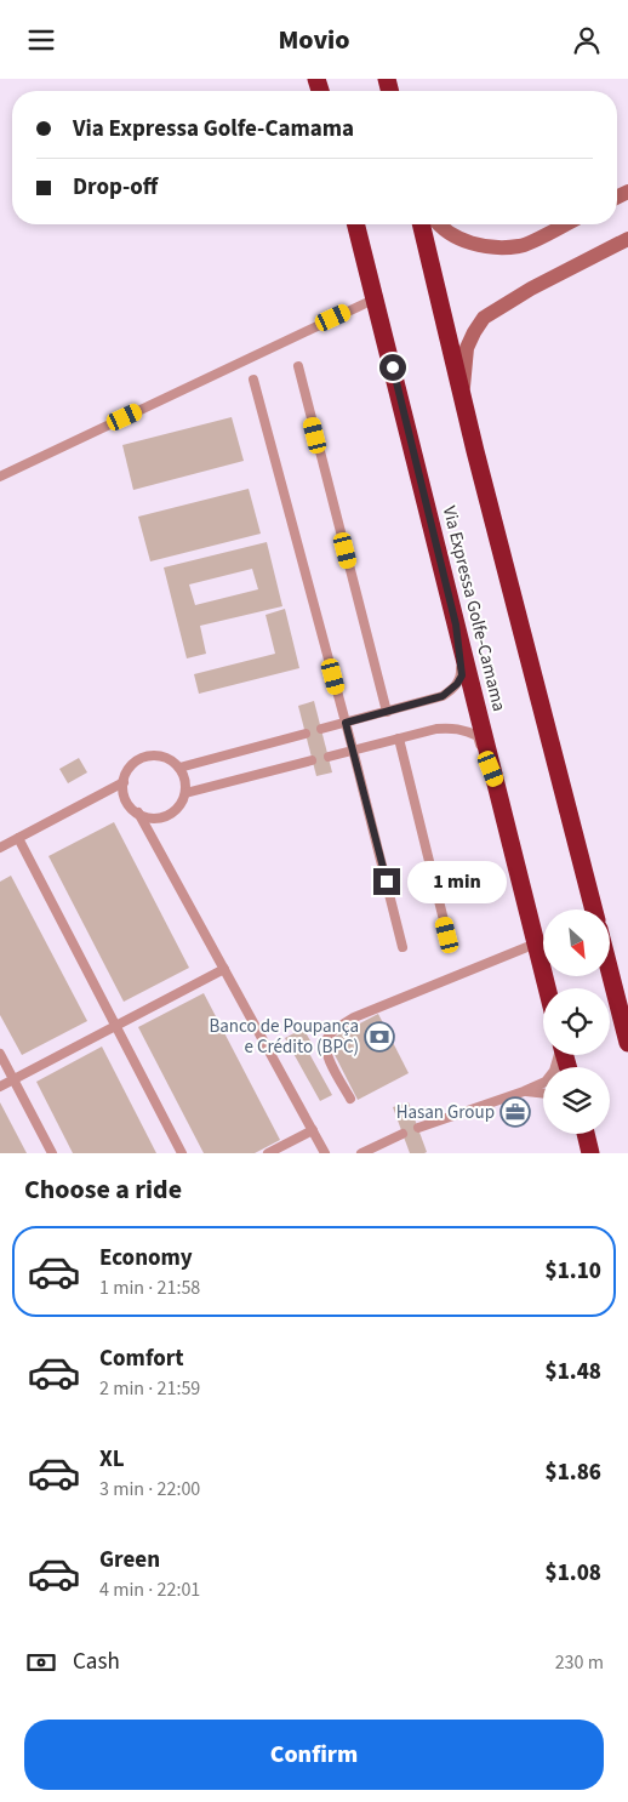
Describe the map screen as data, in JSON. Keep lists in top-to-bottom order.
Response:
{
  "streets": {
    "highway": ["Via Expressa Golfe-Camama"]
  },
  "places": {
    "bank": ["Banco de Poupança e Crédito (BPC)"],
    "office": ["Hasan Group"]
  },
  "north": "bottom right",
  "page": {
    "header": "Movio",
    "banner": ["Via Expressa Golfe-Camama", "Drop-off"],
    "bubble": "1 min",
    "heading": "Choose a ride",
    "list": [
      {
        "name": "Economy",
        "note": "1 min · 21:58",
        "value": "$1.10"
      },
      {
        "name": "Comfort",
        "note": "2 min · 21:59",
        "value": "$1.48"
      },
      {
        "name": "XL",
        "note": "3 min · 22:00",
        "value": "$1.86"
      },
      {
        "name": "Green",
        "note": "4 min · 22:01",
        "value": "$1.08"
      }
    ],
    "pay": ["Cash", "230 m"],
    "buttons": "Confirm"
  }
}
